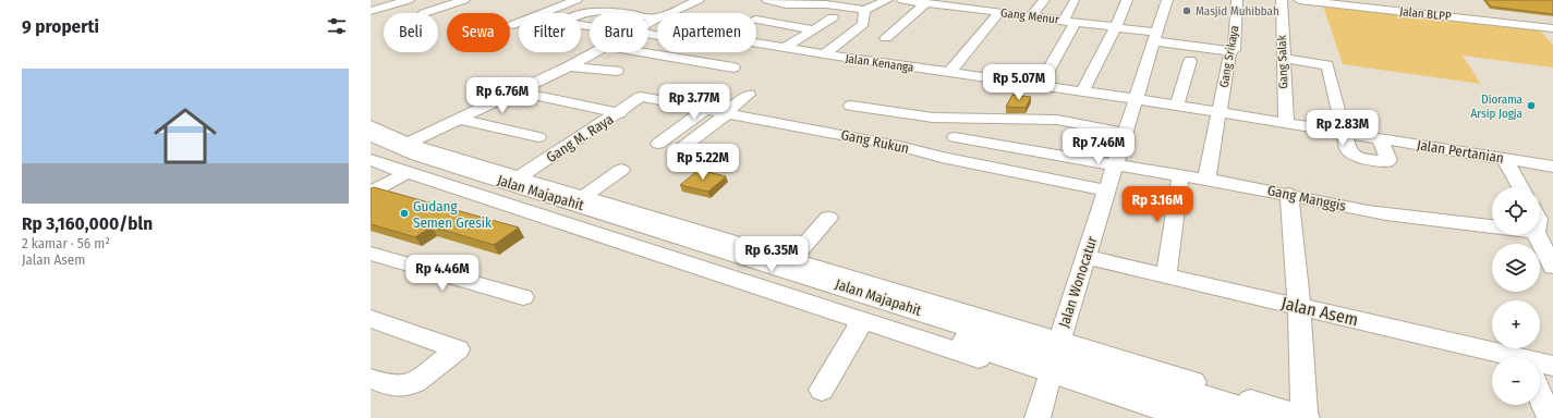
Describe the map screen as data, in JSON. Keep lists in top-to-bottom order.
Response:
{
  "streets": {
    "highway": ["Jalan Majapahit"],
    "street": [
      "Jalan BLPP",
      "Gang Menur",
      "Gang Srikaya",
      "Gang Salak",
      "Jalan Kenanga",
      "Gang M. Raya",
      "Gang Rukun",
      "Jalan Pertanian",
      "Gang Manggis",
      "Jalan Wonocatur",
      "Jalan Asem"
    ]
  },
  "crossings": [
    ["Gang Menur", "Gang Srikaya"],
    ["Gang Menur", "Jalan Wonocatur"],
    ["Gang Srikaya", "Jalan Pertanian"],
    ["Gang Srikaya", "Gang Manggis"],
    ["Gang Salak", "Jalan Pertanian"],
    ["Jalan Kenanga", "Jalan Pertanian"],
    ["Jalan Kenanga", "Jalan Wonocatur"],
    ["Gang M. Raya", "Gang Rukun"],
    ["Gang Rukun", "Jalan Wonocatur"],
    ["Jalan Pertanian", "Jalan Wonocatur"],
    ["Gang Manggis", "Jalan Wonocatur"],
    ["Jalan Wonocatur", "Jalan Asem"]
  ],
  "places": ["Masjid Muhibbah", "Diorama Arsip Jogja", "Gudang Semen Gresik"],
  "page": {
    "heading": "9 properti",
    "chip": [
      "Beli",
      "Sewa",
      "Filter",
      "Baru",
      "Apartemen"
    ],
    "list": [
      {
        "name": "Rp 3,160,000/bln",
        "note": "2 kamar · 56 m² · Jalan Asem"
      }
    ],
    "price": [
      "Rp 5.07M",
      "Rp 6.76M",
      "Rp 3.77M",
      "Rp 2.83M",
      "Rp 7.46M",
      "Rp 5.22M",
      "Rp 3.16M",
      "Rp 6.35M",
      "Rp 4.46M"
    ],
    "map_buttons": ["+", "−"]
  }
}
